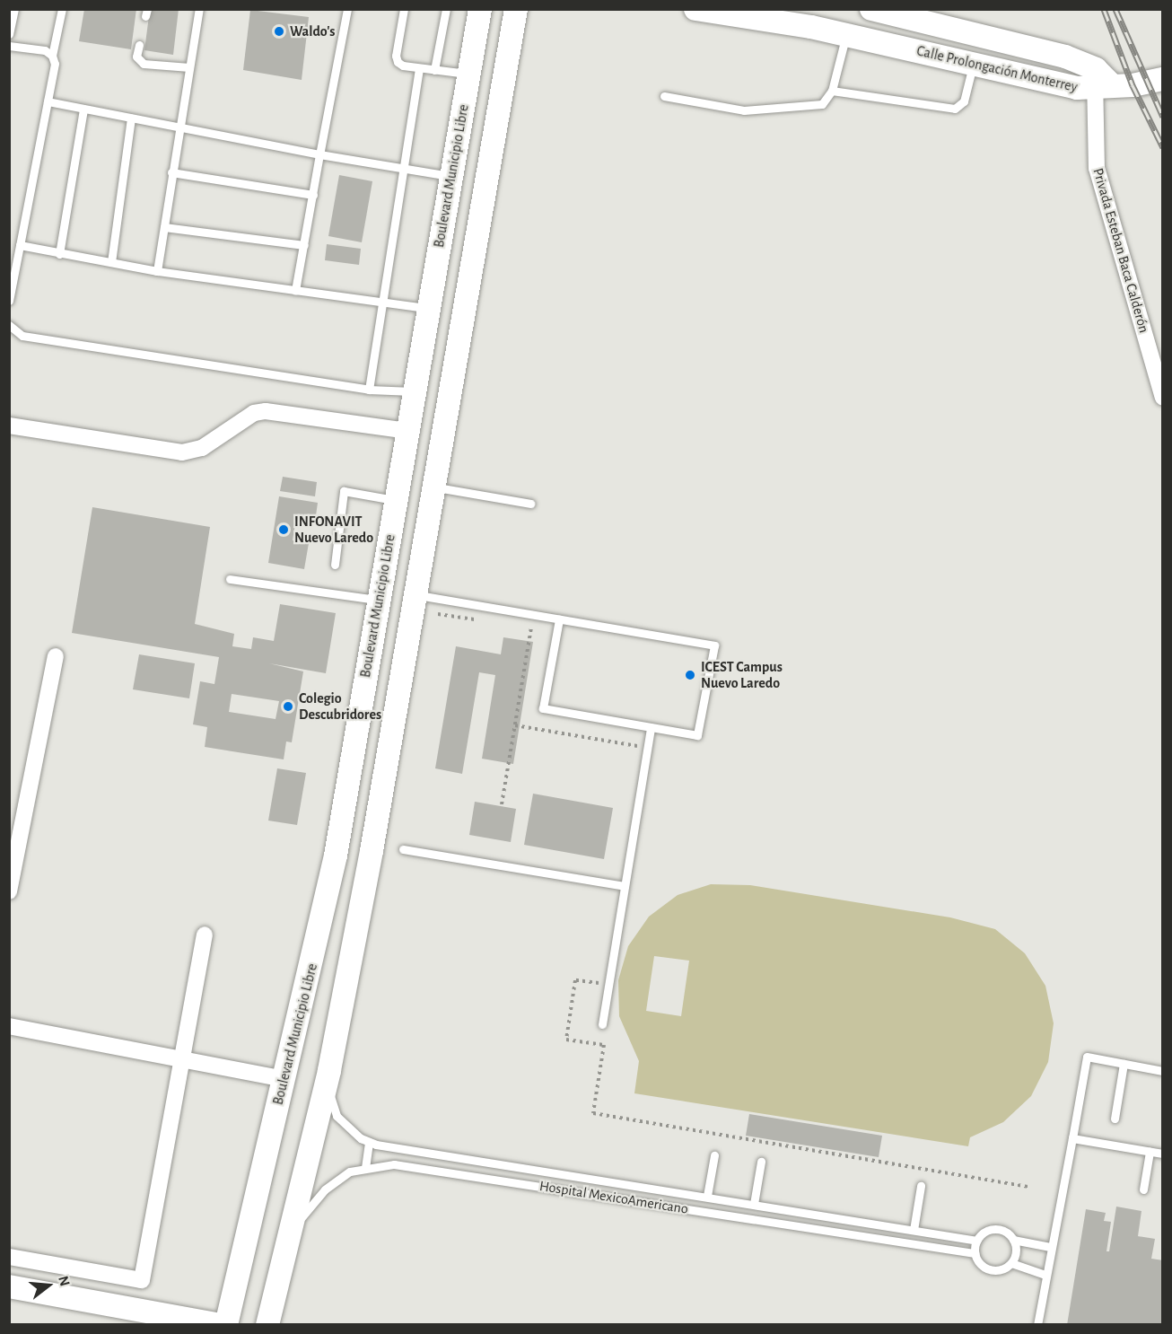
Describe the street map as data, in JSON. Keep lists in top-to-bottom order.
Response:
{
  "streets": {
    "main road": ["Calle Prolongación Monterrey", "Boulevard Municipio Libre"],
    "street": ["Privada Esteban Baca Calderón"],
    "lane": ["Hospital MexicoAmericano"]
  },
  "crossings": [
    ["Calle Prolongación Monterrey", "Privada Esteban Baca Calderón"]
  ],
  "places": [
    "Waldo's",
    "INFONAVIT Nuevo Laredo",
    "ICEST Campus Nuevo Laredo",
    "Colegio Descubridores"
  ],
  "north": "right"
}
